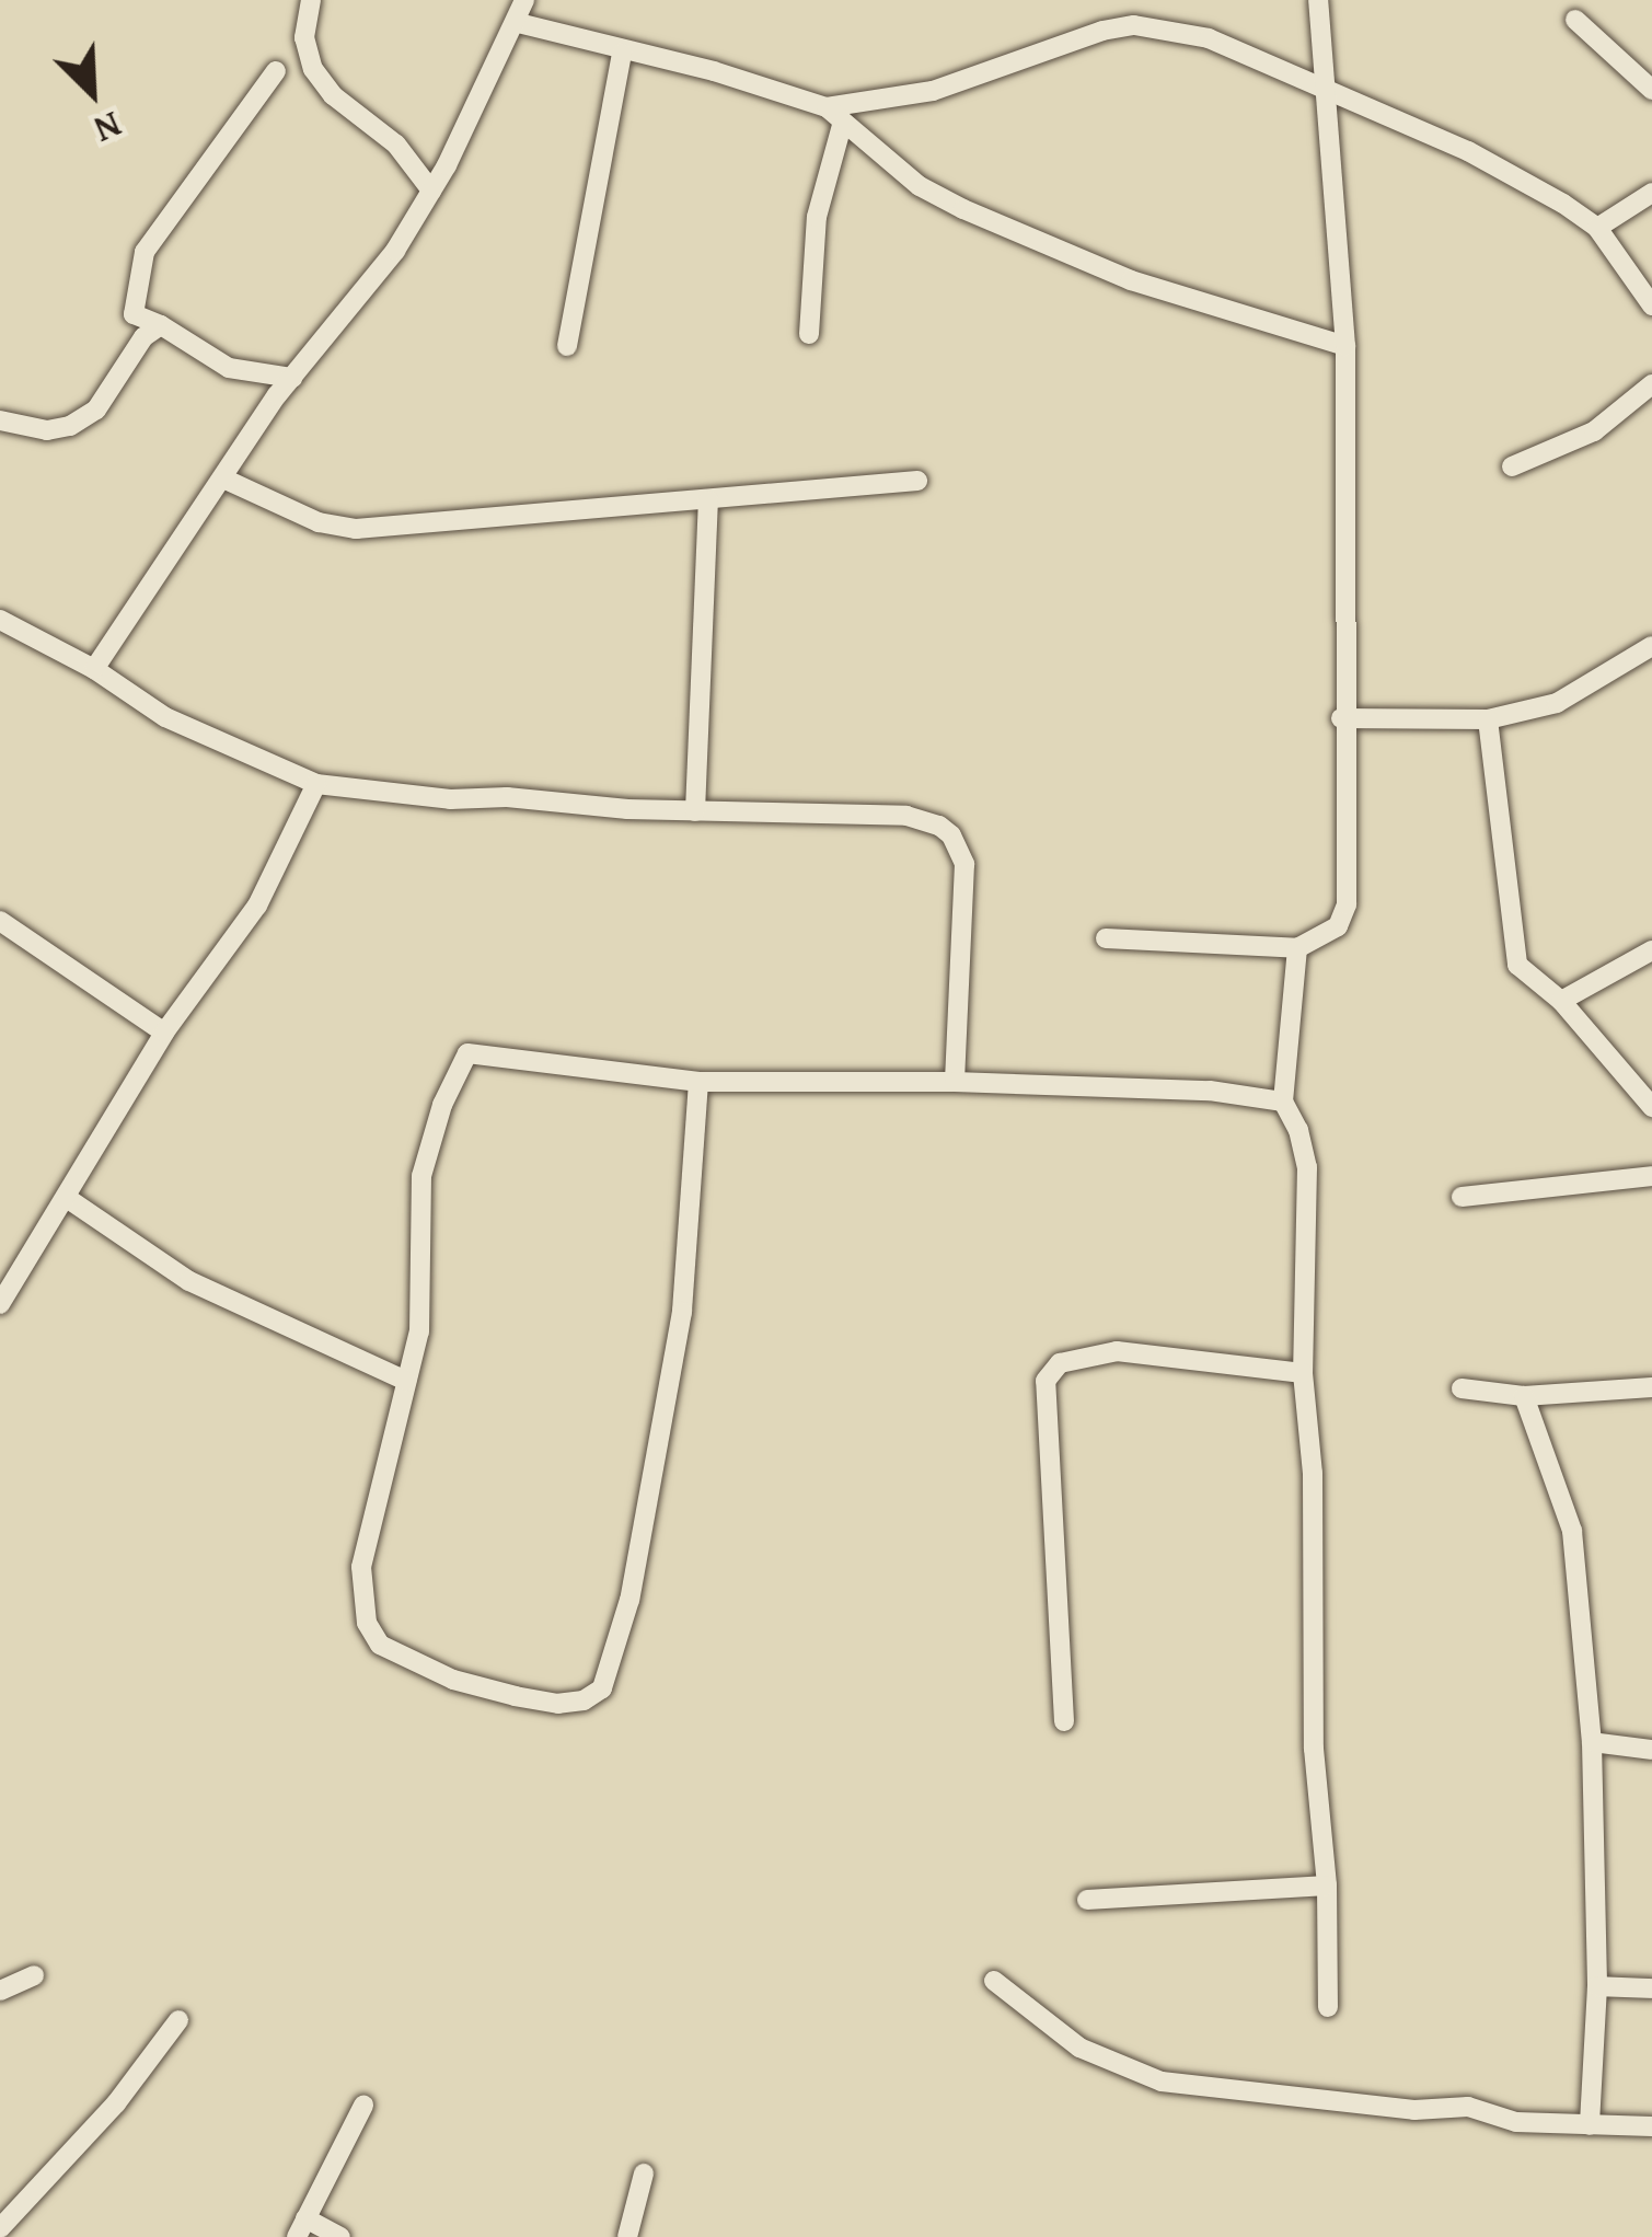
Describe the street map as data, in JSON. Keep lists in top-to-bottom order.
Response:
{
  "north": "bottom right"
}
